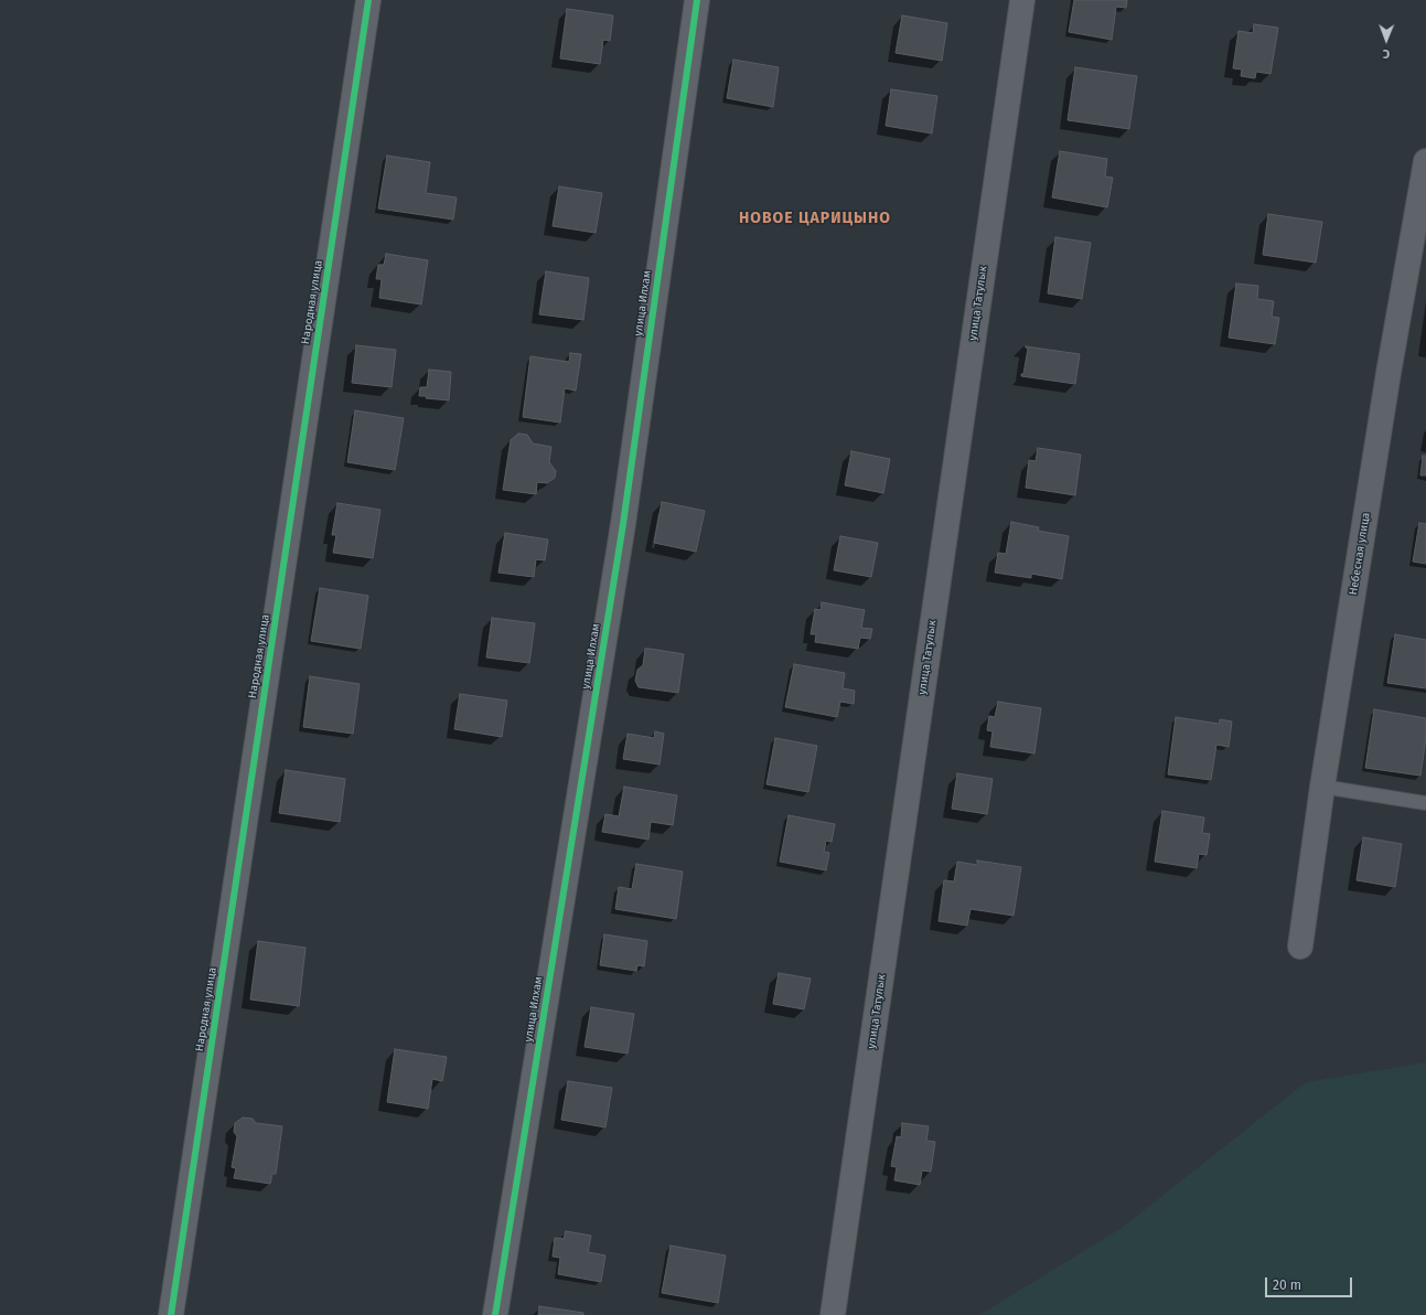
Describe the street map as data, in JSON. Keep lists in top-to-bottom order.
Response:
{
  "streets": {
    "street": [
      "Народная улица",
      "улица Илхам",
      "улица Татулык",
      "Небесная улица"
    ]
  },
  "districts": ["НОВОЕ ЦАРИЦЫНО"],
  "scale_bar": "20 m",
  "north": "bottom"
}
